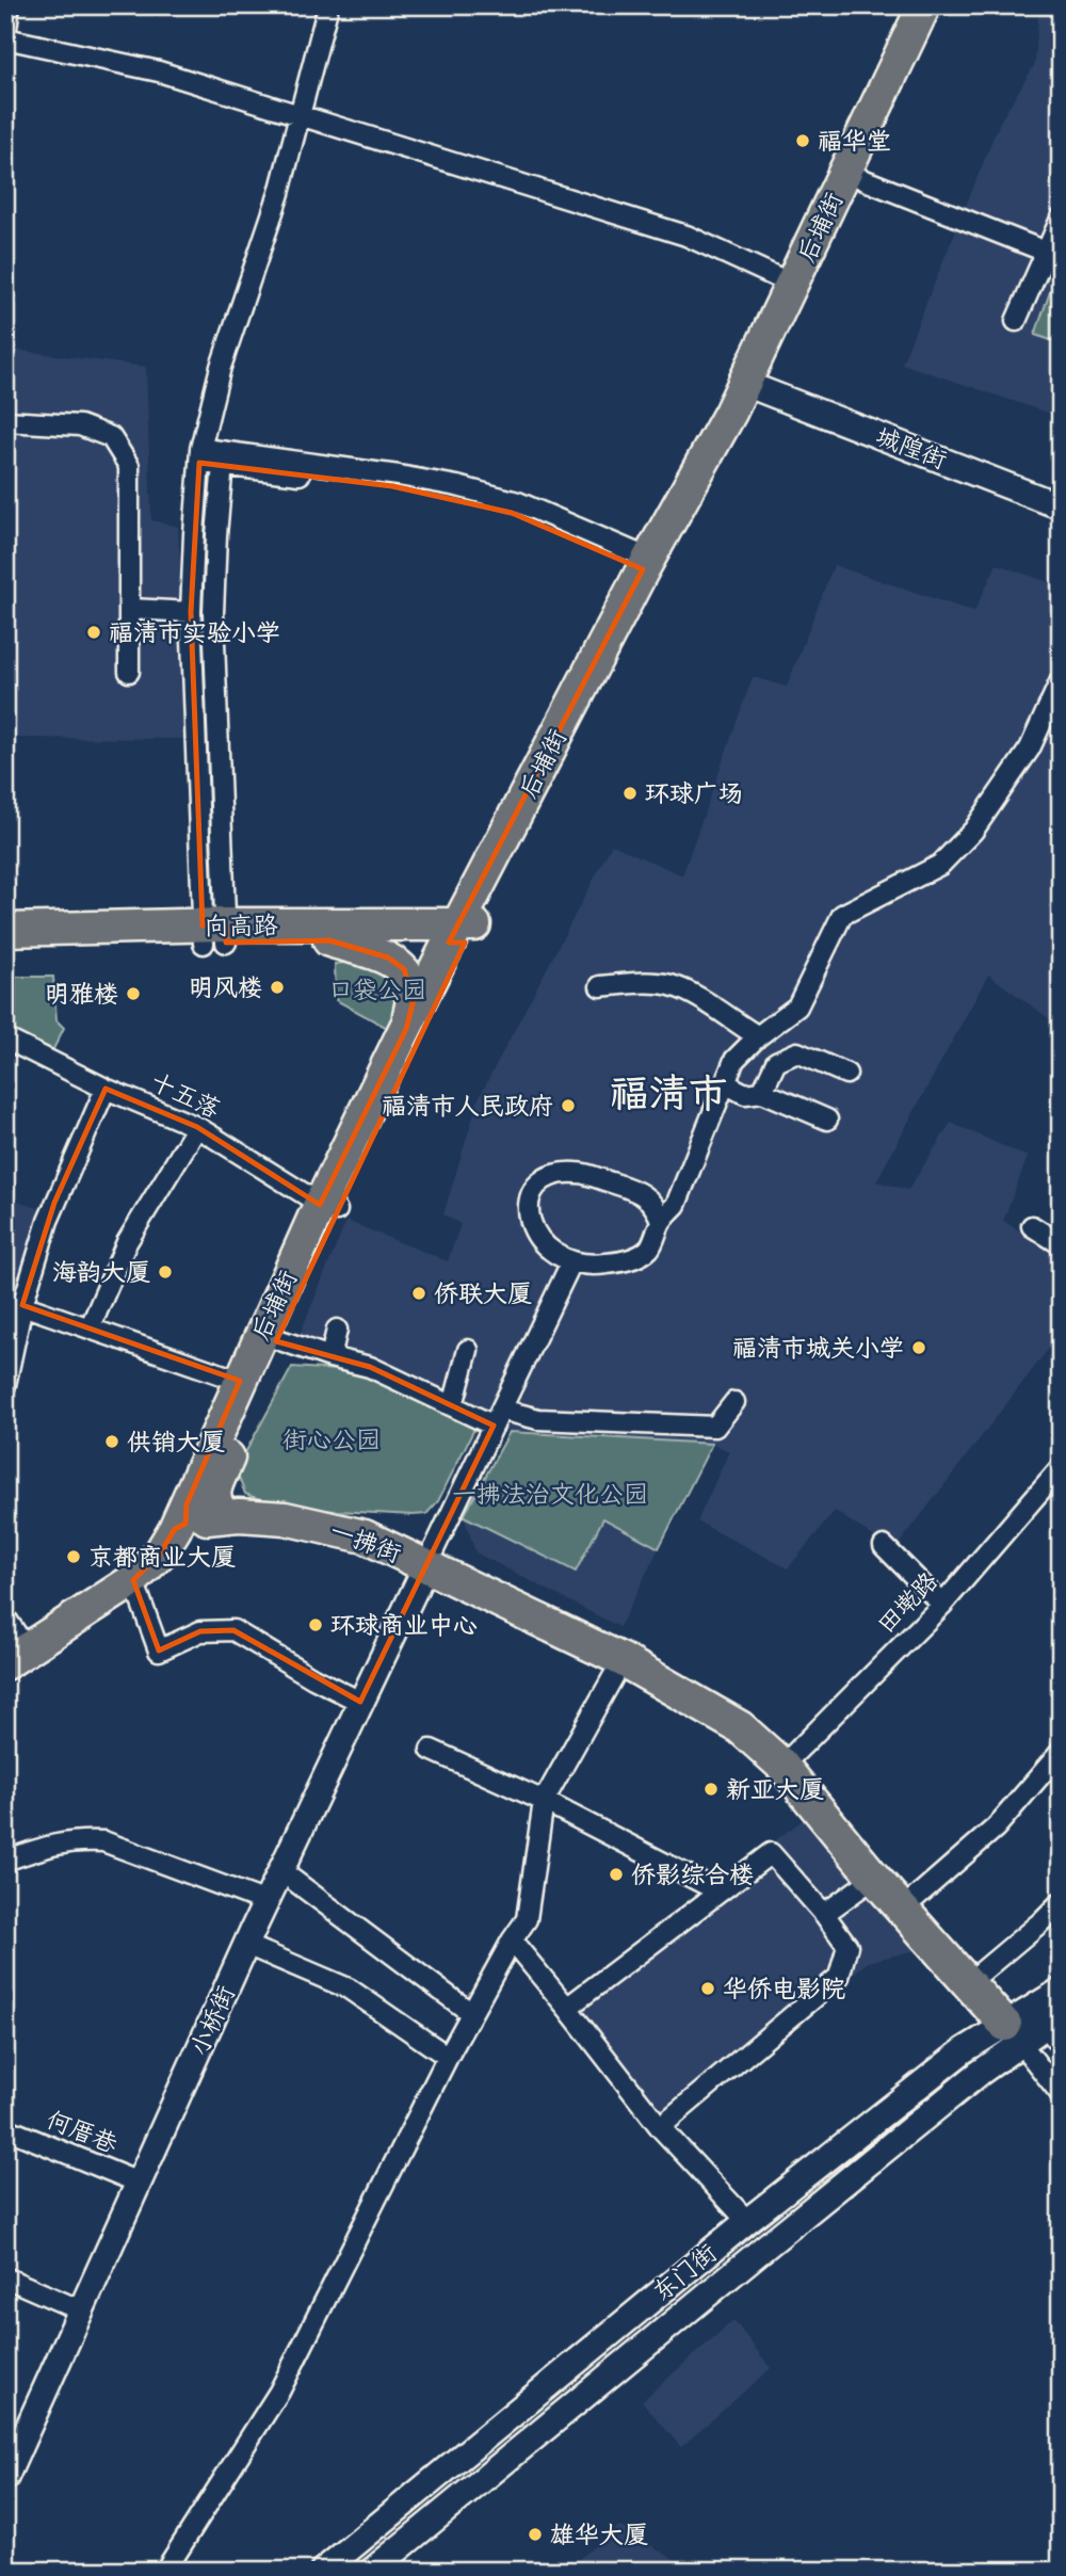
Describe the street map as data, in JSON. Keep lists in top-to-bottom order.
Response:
{
  "streets": {
    "main road": ["后埔街", "向高路", "一拂街"],
    "street": [
      "城隍街",
      "十五落",
      "田墘路",
      "小桥街",
      "何厝巷",
      "东门街"
    ]
  },
  "crossings": [
    ["后埔街", "城隍街"],
    ["后埔街", "向高路"],
    ["后埔街", "十五落"],
    ["后埔街", "一拂街"],
    ["一拂街", "小桥街"],
    ["小桥街", "何厝巷"]
  ],
  "districts": ["福清市"],
  "parks": ["口袋公园", "街心公园", "一拂法治文化公园"],
  "places": [
    "福华堂",
    "福清市实验小学",
    "环球广场",
    "明风楼",
    "明雅楼",
    "福清市人民政府",
    "海韵大厦",
    "侨联大厦",
    "福清市城关小学",
    "供销大厦",
    "京都商业大厦",
    "环球商业中心",
    "新亚大厦",
    "侨影综合楼",
    "华侨电影院",
    "雄华大厦"
  ]
}
